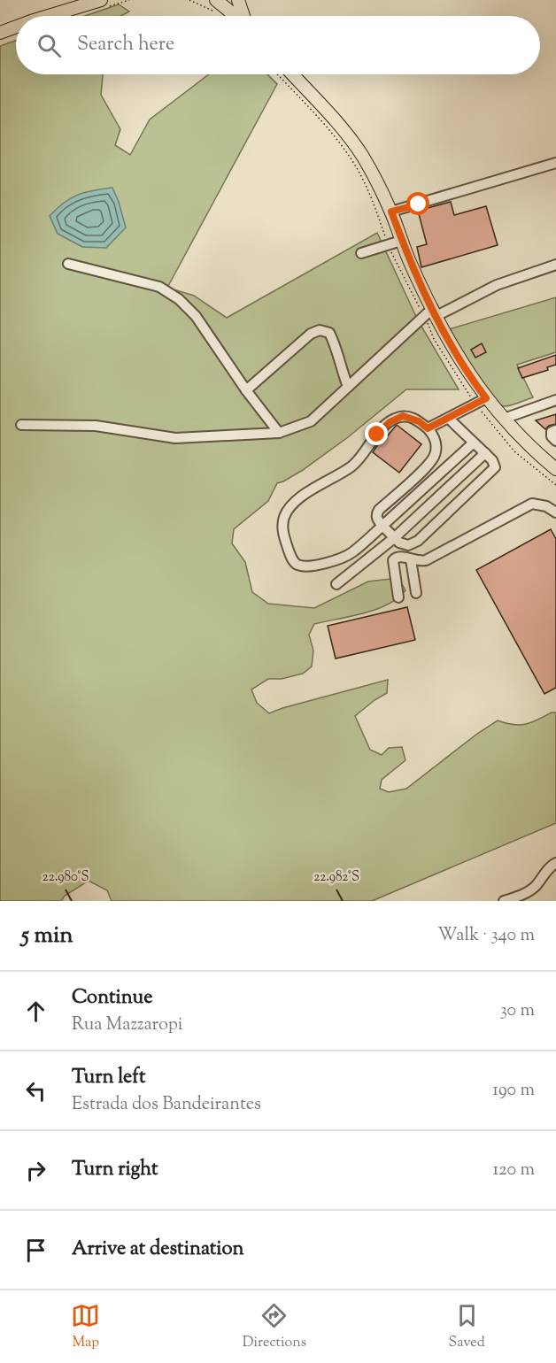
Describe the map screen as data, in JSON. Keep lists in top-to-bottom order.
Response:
{
  "page": {
    "search": "Search here",
    "heading": ["5 min", "Walk · 340 m"],
    "list": [
      ["Continue", "Rua Mazzaropi", "30 m"],
      ["Turn left", "Estrada dos Bandeirantes", "190 m"],
      ["Turn right", "120 m"],
      "Arrive at destination"
    ],
    "nav": ["Map", "Directions", "Saved"]
  },
  "coordinates": ["22.980°S", "22.982°S"]
}
